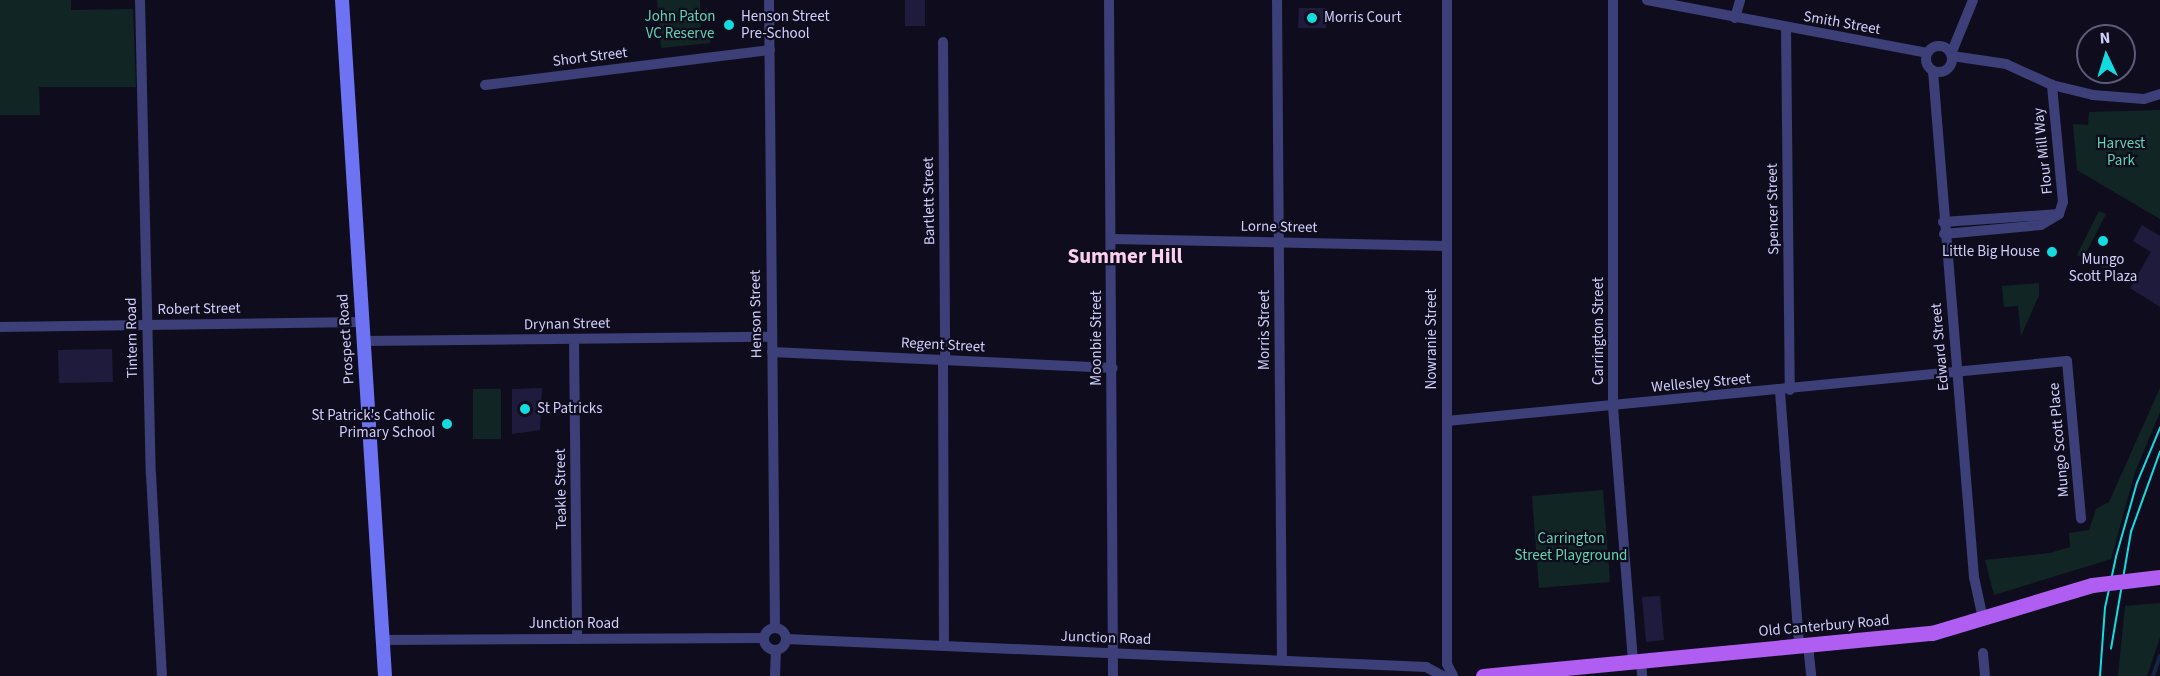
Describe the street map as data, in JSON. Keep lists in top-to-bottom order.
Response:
{
  "streets": {
    "main road": ["Old Canterbury Road"],
    "street": [
      "Smith Street",
      "Short Street",
      "Flour Mill Way",
      "Bartlett Street",
      "Spencer Street",
      "Lorne Street",
      "Robert Street",
      "Henson Street",
      "Drynan Street",
      "Morris Street",
      "Carrington Street",
      "Tintern Road",
      "Moonbie Street",
      "Prospect Road",
      "Nowranie Street",
      "Regent Street",
      "Edward Street",
      "Wellesley Street",
      "Mungo Scott Place",
      "Teakle Street",
      "Junction Road"
    ]
  },
  "crossings": [
    ["Smith Street", "Spencer Street"],
    ["Smith Street", "Edward Street"],
    ["Short Street", "Henson Street"],
    ["Flour Mill Way", "Edward Street"],
    ["Bartlett Street", "Regent Street"],
    ["Bartlett Street", "Junction Road"],
    ["Spencer Street", "Wellesley Street"],
    ["Spencer Street", "Old Canterbury Road"],
    ["Lorne Street", "Morris Street"],
    ["Lorne Street", "Moonbie Street"],
    ["Lorne Street", "Nowranie Street"],
    ["Robert Street", "Tintern Road"],
    ["Robert Street", "Prospect Road"],
    ["Henson Street", "Drynan Street"],
    ["Henson Street", "Regent Street"],
    ["Drynan Street", "Prospect Road"],
    ["Drynan Street", "Teakle Street"],
    ["Morris Street", "Junction Road"],
    ["Carrington Street", "Wellesley Street"],
    ["Carrington Street", "Old Canterbury Road"],
    ["Moonbie Street", "Regent Street"],
    ["Moonbie Street", "Junction Road"],
    ["Prospect Road", "Junction Road"],
    ["Nowranie Street", "Wellesley Street"],
    ["Nowranie Street", "Junction Road"],
    ["Edward Street", "Wellesley Street"],
    ["Edward Street", "Mungo Scott Place"],
    ["Edward Street", "Old Canterbury Road"],
    ["Wellesley Street", "Mungo Scott Place"],
    ["Teakle Street", "Junction Road"]
  ],
  "districts": ["Summer Hill"],
  "parks": ["John Paton VC Reserve", "Harvest Park", "Carrington Street Playground"],
  "places": [
    "Morris Court",
    "Henson Street Pre-School",
    "Mungo Scott Plaza",
    "Little Big House",
    "St Patricks",
    "St Patrick's Catholic Primary School"
  ],
  "north": "top"
}
